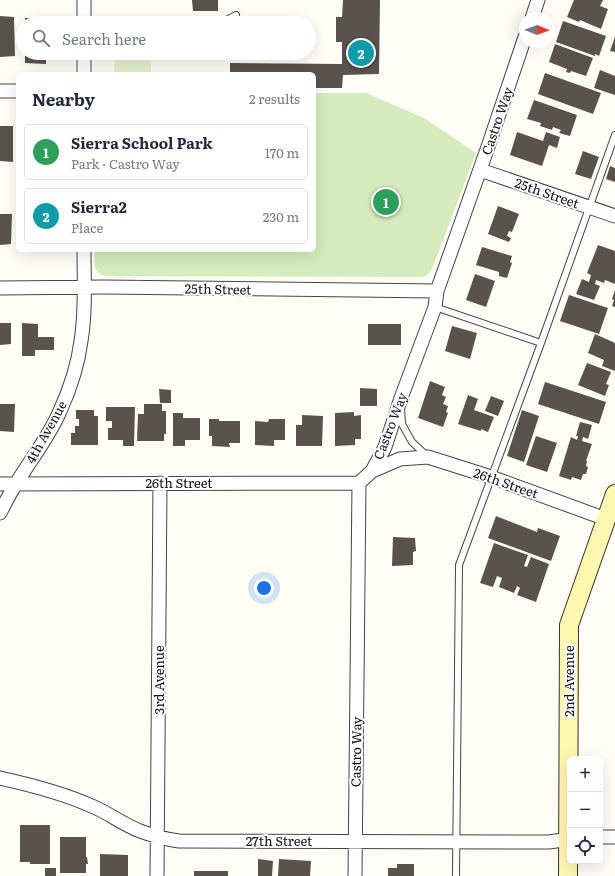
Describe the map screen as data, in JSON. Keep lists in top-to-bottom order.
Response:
{
  "streets": {
    "street": [
      "Castro Way",
      "25th Street",
      "4th Avenue",
      "26th Street",
      "3rd Avenue",
      "2nd Avenue",
      "27th Street"
    ]
  },
  "crossings": [
    ["Castro Way", "25th Street"],
    ["Castro Way", "26th Street"],
    ["Castro Way", "27th Street"],
    ["25th Street", "4th Avenue"],
    ["4th Avenue", "26th Street"],
    ["26th Street", "3rd Avenue"],
    ["26th Street", "2nd Avenue"],
    ["3rd Avenue", "27th Street"]
  ],
  "north": "right",
  "page": {
    "search": "Search here",
    "pins": ["2", "1"],
    "heading": ["Nearby", "2 results"],
    "list": [
      {
        "mark": "1",
        "name": "Sierra School Park",
        "note": "Park · Castro Way",
        "value": "170 m"
      },
      {
        "mark": "2",
        "name": "Sierra2",
        "note": "Place",
        "value": "230 m"
      }
    ],
    "map_buttons": ["+", "−"]
  }
}
